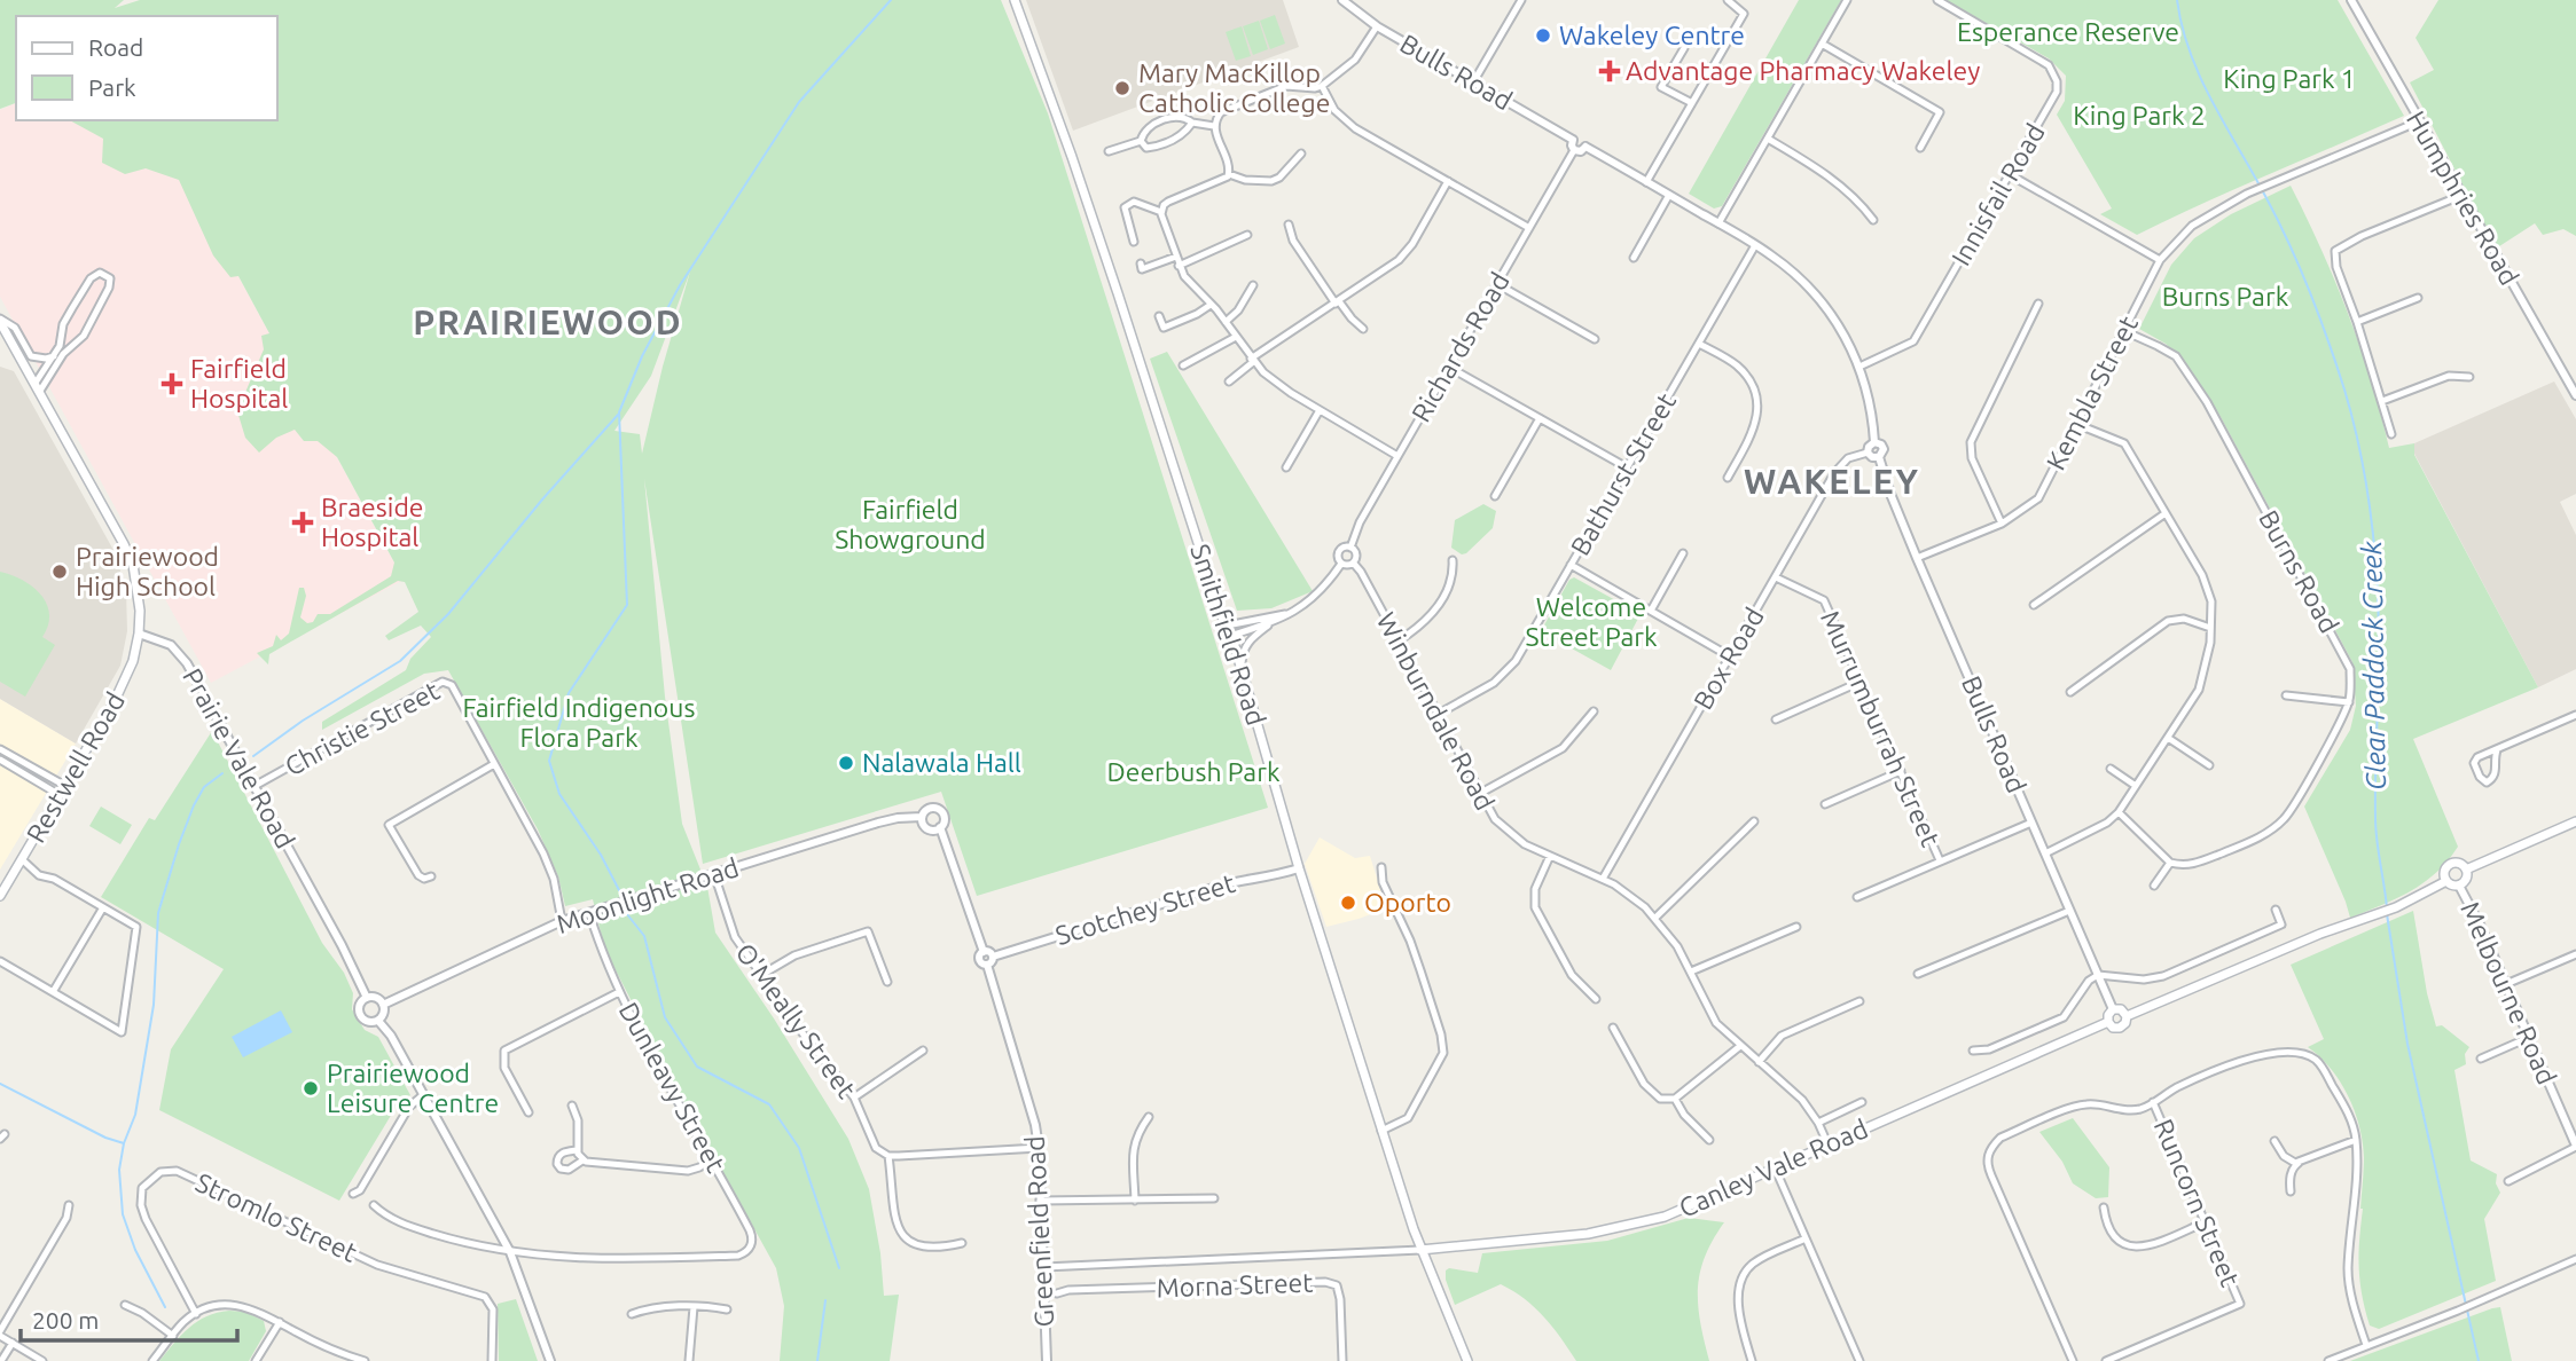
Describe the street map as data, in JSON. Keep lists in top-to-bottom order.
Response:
{
  "streets": {
    "main road": ["Smithfield Road", "Restwell Road", "Canley Vale Road"],
    "street": [
      "Bulls Road",
      "Innisfail Road",
      "Humphries Road",
      "Richards Road",
      "Kembla Street",
      "Bathurst Street",
      "Burns Road",
      "Box Road",
      "Winburndale Road",
      "Christie Street",
      "Murrumburrah Street",
      "Prairie Vale Road",
      "Moonlight Road",
      "Scotchey Street",
      "Melbourne Road",
      "O'Meally Street",
      "Dunleavy Street",
      "Runcorn Street",
      "Stromlo Street",
      "Greenfield Road",
      "Morna Street"
    ]
  },
  "crossings": [
    ["Bulls Road", "Richards Road"],
    ["Bulls Road", "Kembla Street"],
    ["Bulls Road", "Box Road"],
    ["Bulls Road", "Canley Vale Road"],
    ["Humphries Road", "Kembla Street"],
    ["Richards Road", "Smithfield Road"],
    ["Richards Road", "Winburndale Road"],
    ["Kembla Street", "Burns Road"],
    ["Bathurst Street", "Winburndale Road"],
    ["Smithfield Road", "Scotchey Street"],
    ["Smithfield Road", "Canley Vale Road"],
    ["Box Road", "Winburndale Road"],
    ["Box Road", "Murrumburrah Street"],
    ["Winburndale Road", "Canley Vale Road"],
    ["Christie Street", "Prairie Vale Road"],
    ["Christie Street", "Moonlight Road"],
    ["Prairie Vale Road", "Restwell Road"],
    ["Prairie Vale Road", "Moonlight Road"],
    ["Moonlight Road", "O'Meally Street"],
    ["Moonlight Road", "Dunleavy Street"],
    ["Scotchey Street", "Greenfield Road"]
  ],
  "districts": ["PRAIRIEWOOD", "WAKELEY"],
  "water": ["Clear Paddock Creek"],
  "parks": [
    "Esperance Reserve",
    "King Park 1",
    "King Park 2",
    "Burns Park",
    "Fairfield Showground",
    "Welcome Street Park",
    "Fairfield Indigenous Flora Park",
    "Deerbush Park"
  ],
  "places": {
    "other": [
      "Wakeley Centre",
      "Mary MacKillop Catholic College",
      "Prairiewood High School",
      "Nalawala Hall",
      "Oporto",
      "Prairiewood Leisure Centre"
    ],
    "health": ["Advantage Pharmacy Wakeley", "Fairfield Hospital", "Braeside Hospital"]
  },
  "legend": ["Road", "Park"],
  "scale_bar": "200 m"
}
